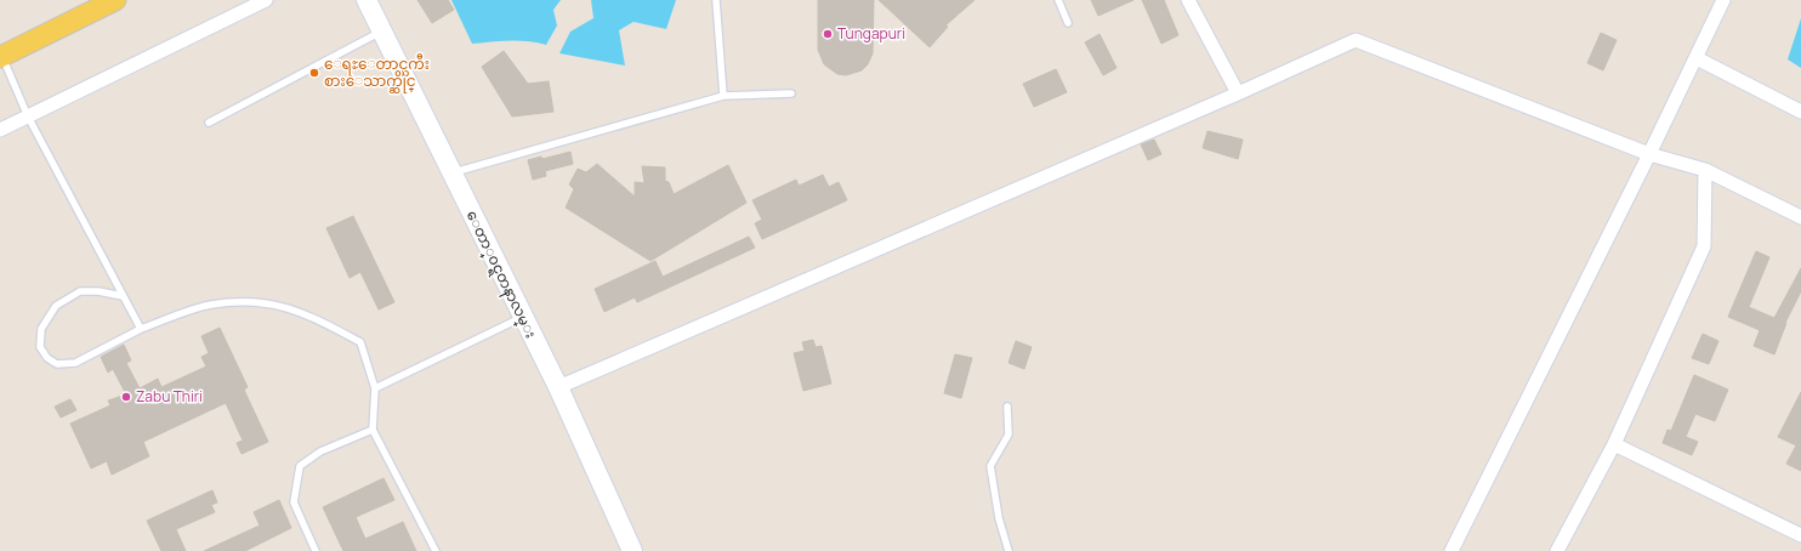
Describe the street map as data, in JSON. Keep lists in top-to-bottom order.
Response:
{
  "streets": {
    "main road": ["ေတာ္၀င္ရတနာလမ္း"]
  },
  "places": ["Tungapuri", "ေရႊေတာင္ႀကီး စားေသာက္ဆိုင္", "Zabu Thiri"]
}
